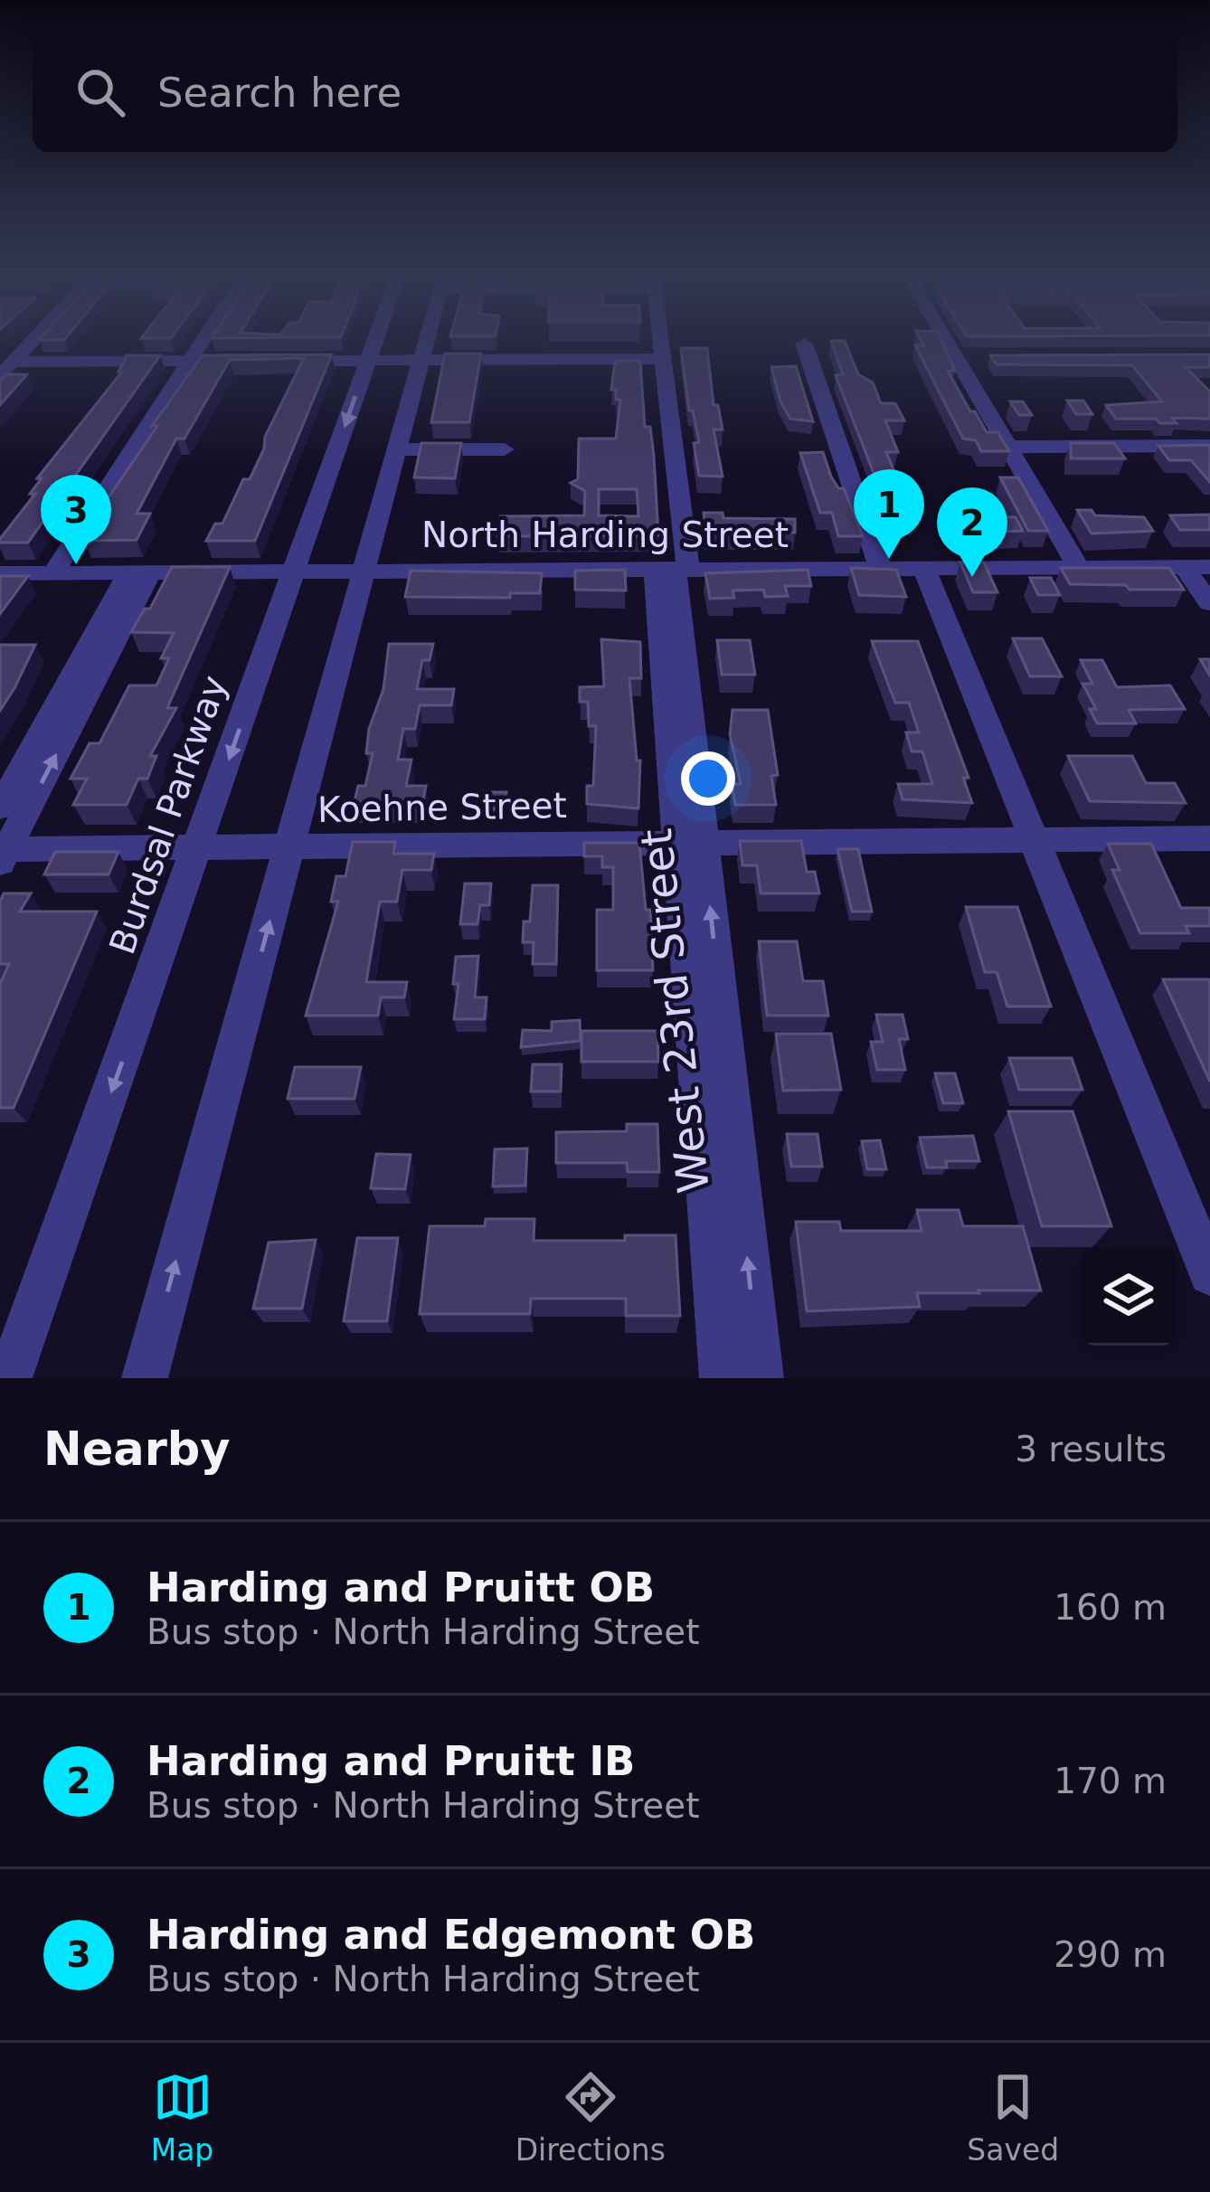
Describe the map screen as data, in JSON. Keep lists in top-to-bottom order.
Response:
{
  "streets": {
    "street": [
      "North Harding Street",
      "Koehne Street",
      "Burdsal Parkway",
      "West 23rd Street"
    ]
  },
  "crossings": [
    ["North Harding Street", "Burdsal Parkway"],
    ["North Harding Street", "West 23rd Street"],
    ["Koehne Street", "Burdsal Parkway"],
    ["Koehne Street", "West 23rd Street"]
  ],
  "page": {
    "search": "Search here",
    "pins": ["1", "3", "2"],
    "heading": ["Nearby", "3 results"],
    "list": [
      {
        "mark": "1",
        "name": "Harding and Pruitt OB",
        "note": "Bus stop · North Harding Street",
        "value": "160 m"
      },
      {
        "mark": "2",
        "name": "Harding and Pruitt IB",
        "note": "Bus stop · North Harding Street",
        "value": "170 m"
      },
      {
        "mark": "3",
        "name": "Harding and Edgemont OB",
        "note": "Bus stop · North Harding Street",
        "value": "290 m"
      }
    ],
    "nav": ["Map", "Directions", "Saved"]
  }
}
